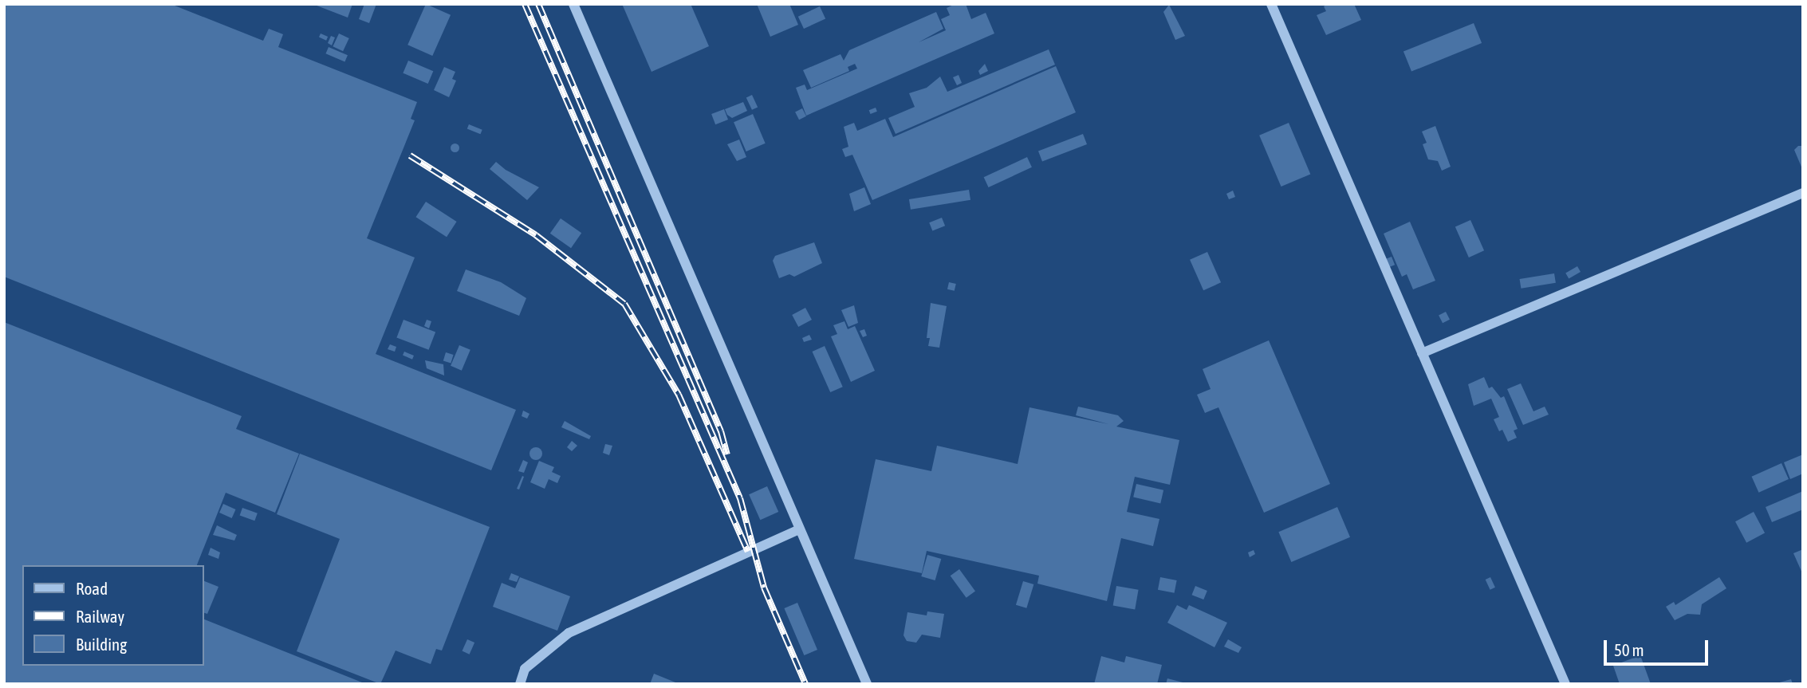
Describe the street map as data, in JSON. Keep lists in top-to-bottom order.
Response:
{
  "legend": ["Road", "Railway", "Building"],
  "scale_bar": "50 m"
}
